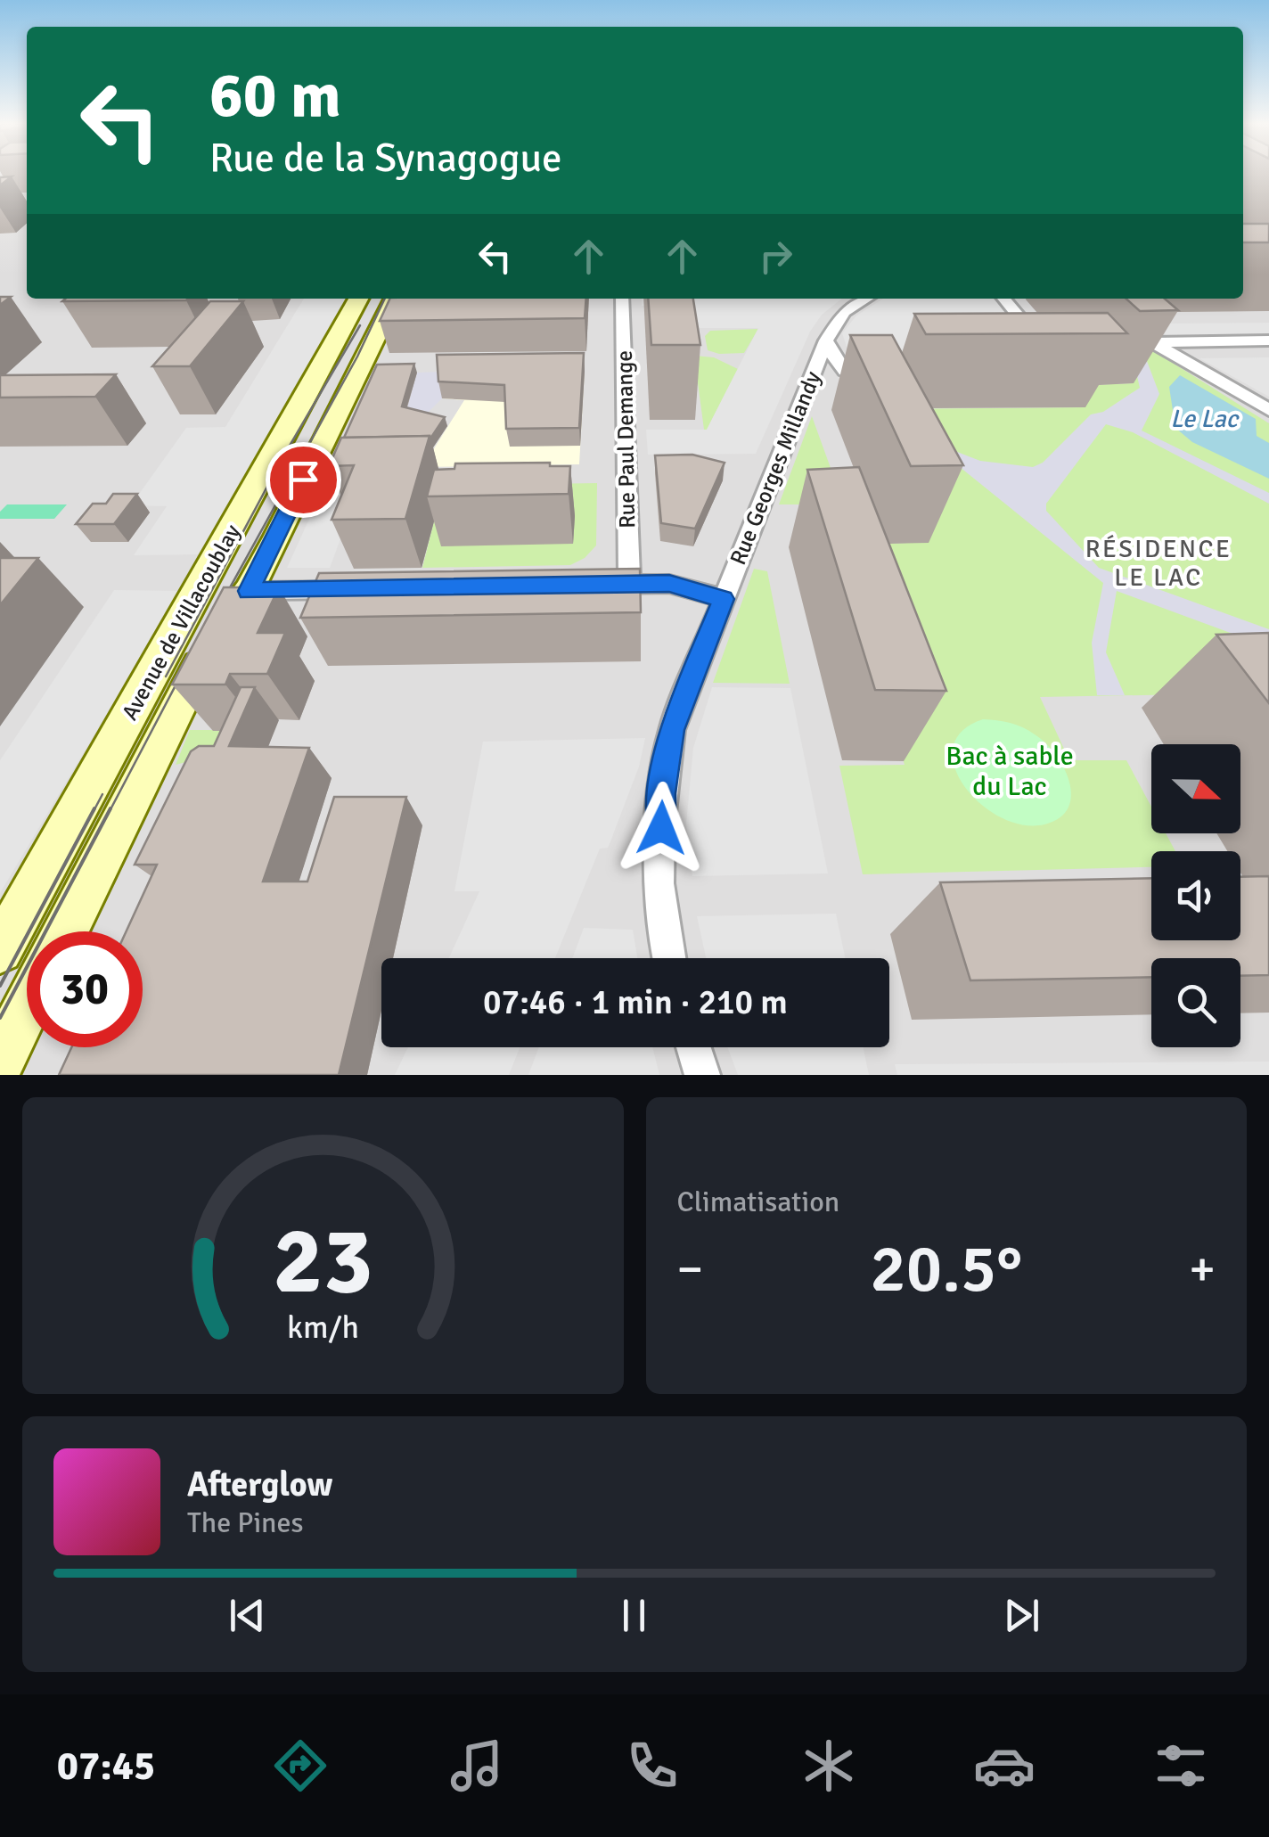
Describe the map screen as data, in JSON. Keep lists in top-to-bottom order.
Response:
{
  "streets": {
    "street": ["Rue Paul Demange", "Rue Georges Millandy", "Avenue de Villacoublay"]
  },
  "districts": ["RÉSIDENCE LE LAC"],
  "water": ["Le Lac"],
  "parks": ["Bac à sable du Lac"],
  "north": "right",
  "page": {
    "turn": ["60 m", "Rue de la Synagogue"],
    "limit": "30",
    "trip": "07:46 · 1 min · 210 m",
    "tile": "Climatisation",
    "heat": ["−", "20.5°", "+"],
    "song": ["Afterglow", "The Pines"],
    "tabs": "07:45",
    "gauge": ["23", "km/h"]
  }
}
